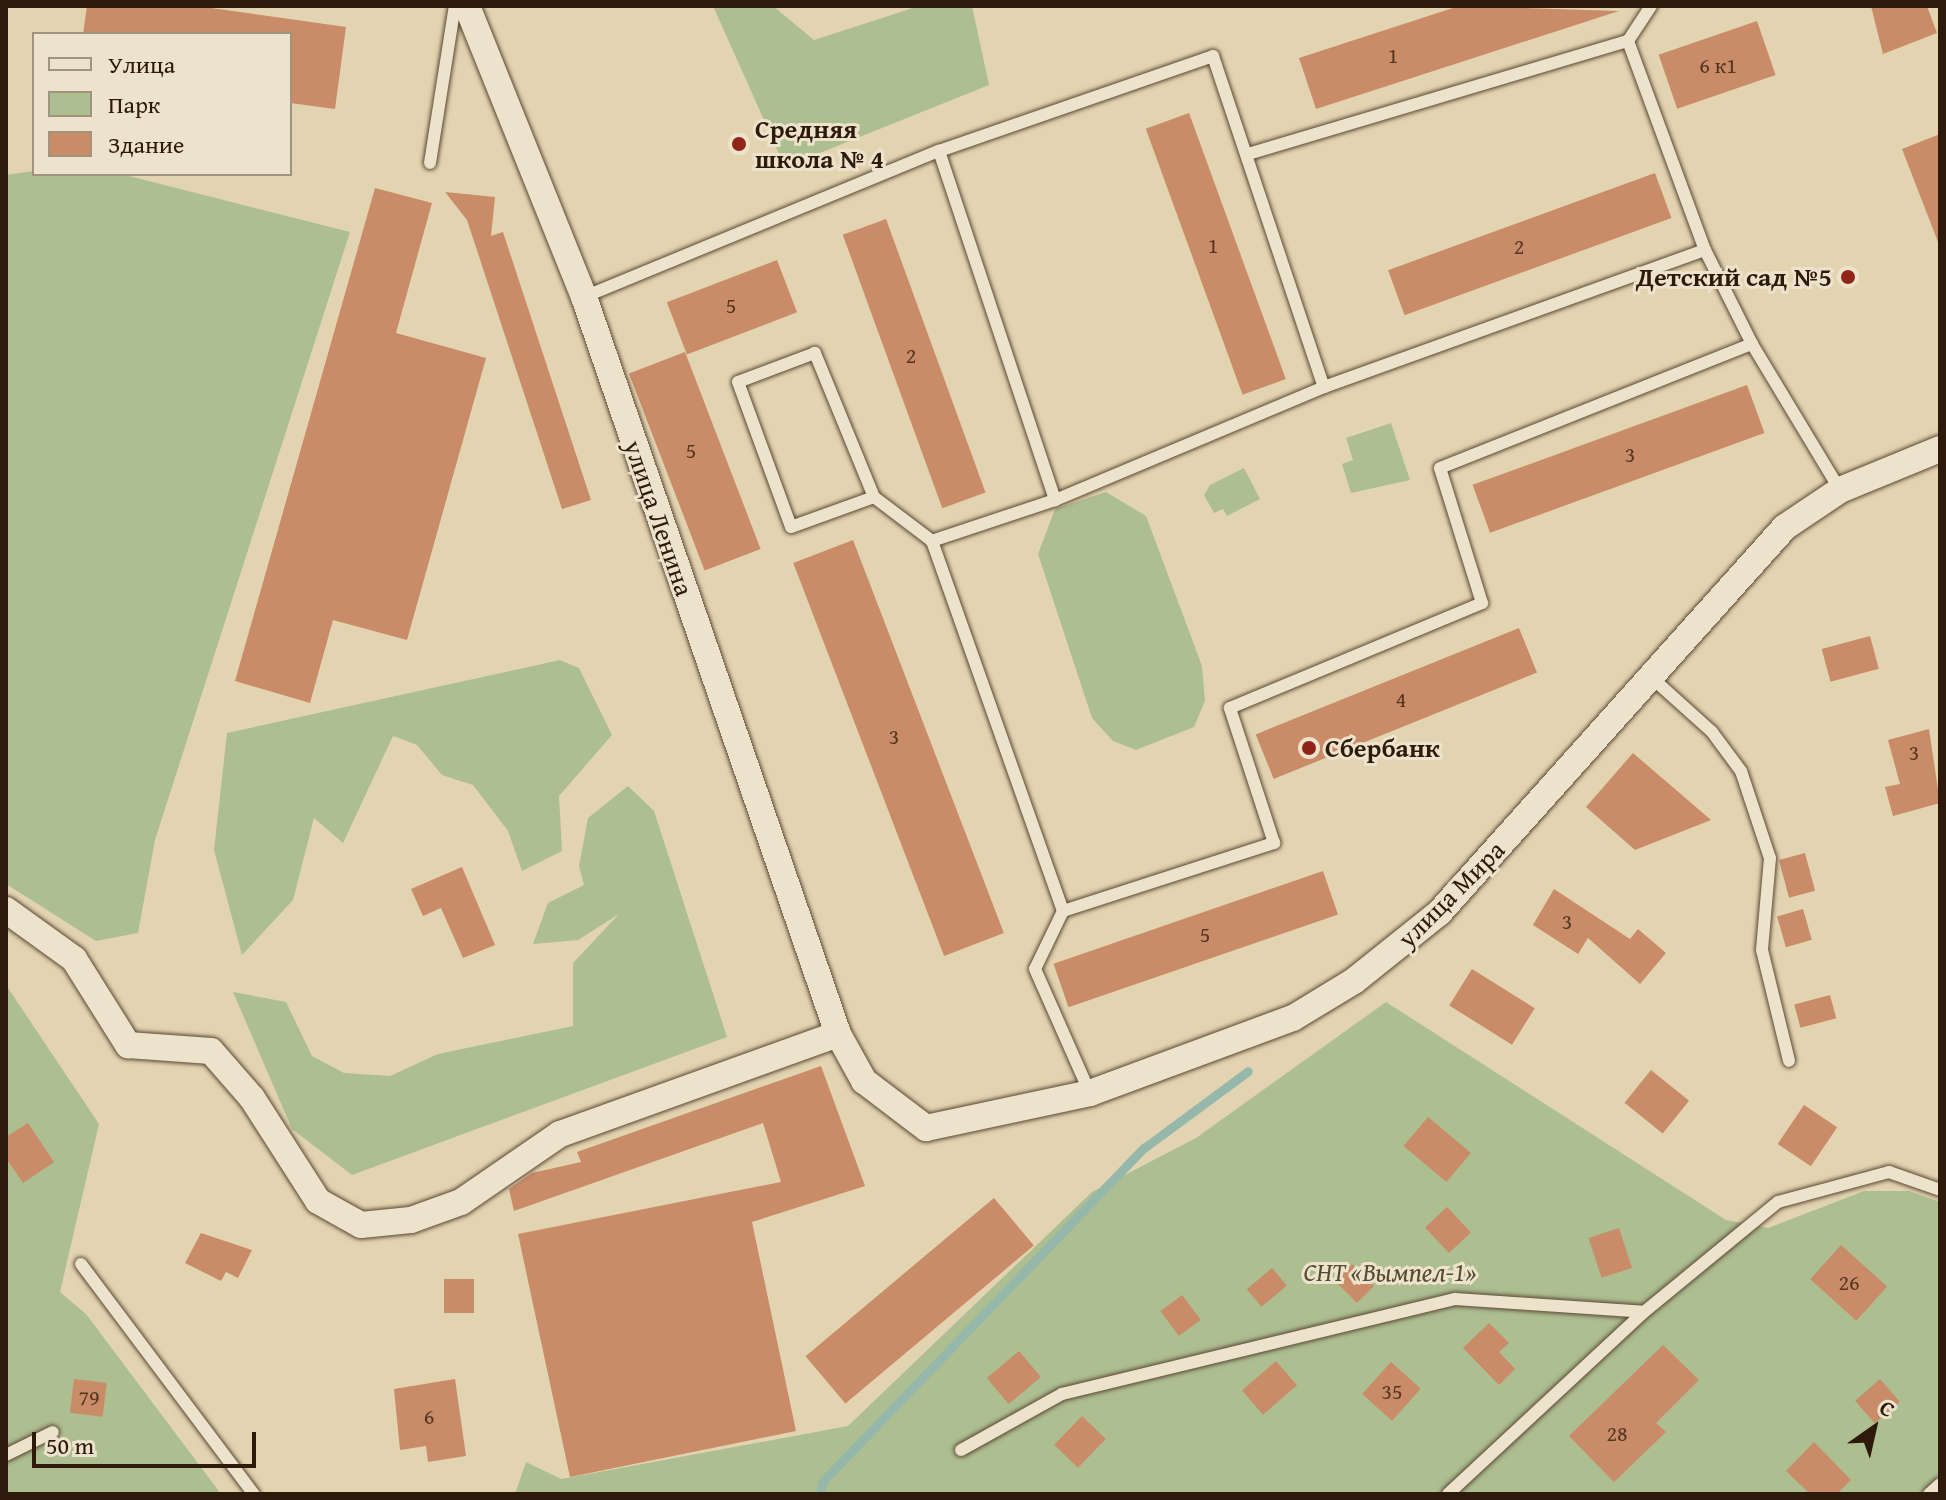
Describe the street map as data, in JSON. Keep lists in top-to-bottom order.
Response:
{
  "streets": {
    "street": ["улица Ленина", "улица Мира"]
  },
  "crossings": [
    ["улица Ленина", "улица Мира"]
  ],
  "parks": ["СНТ «Вымпел-1»"],
  "places": ["Средняя школа № 4", "Детский сад №5", "Сбербанк"],
  "house_numbers": [
    "1",
    "6 к1",
    "1",
    "2",
    "5",
    "2",
    "5",
    "3",
    "4",
    "3",
    "3",
    "3",
    "5",
    "26",
    "35",
    "79",
    "6",
    "28"
  ],
  "legend": ["Улица", "Парк", "Здание"],
  "scale_bar": "50 m",
  "north": "top right"
}
